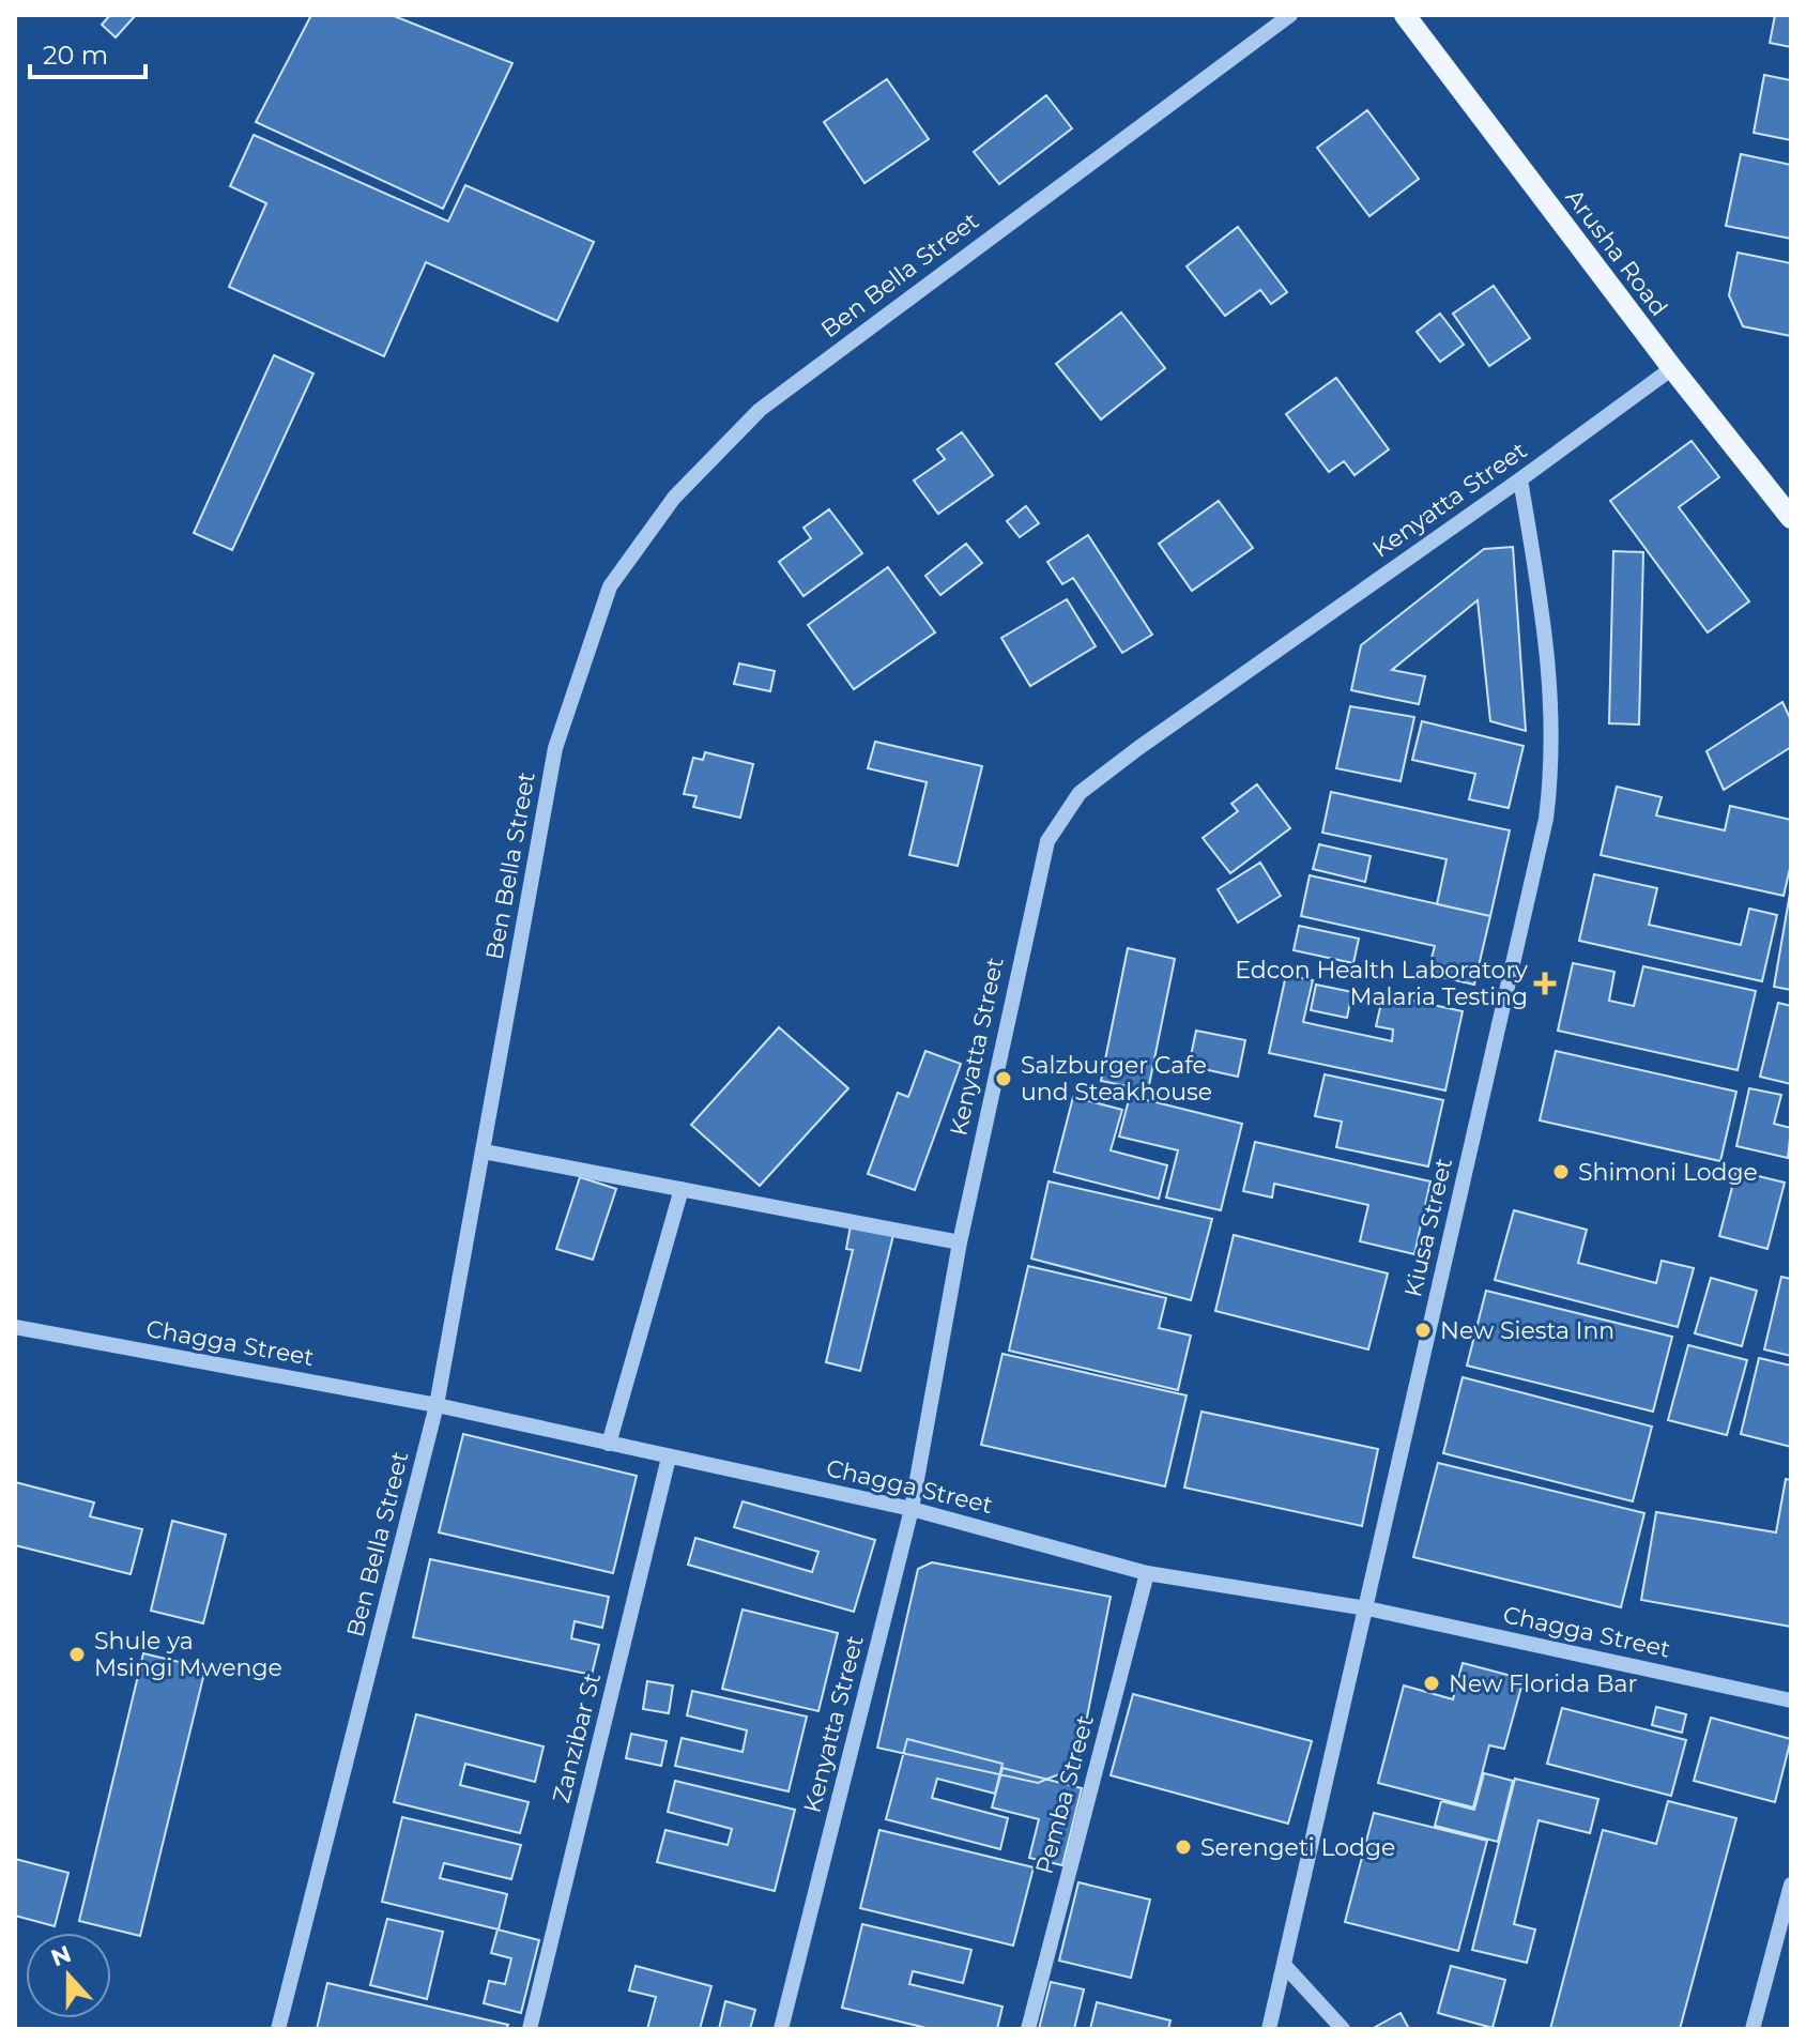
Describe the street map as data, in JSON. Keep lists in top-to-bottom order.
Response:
{
  "streets": {
    "main road": ["Arusha Road"],
    "street": [
      "Ben Bella Street",
      "Kenyatta Street",
      "Kiusa Street",
      "Chagga Street",
      "Zanzibar St",
      "Pemba Street"
    ]
  },
  "crossings": [
    ["Arusha Road", "Kenyatta Street"],
    ["Ben Bella Street", "Chagga Street"],
    ["Kenyatta Street", "Kiusa Street"],
    ["Kenyatta Street", "Chagga Street"],
    ["Kiusa Street", "Chagga Street"],
    ["Chagga Street", "Zanzibar St"],
    ["Chagga Street", "Pemba Street"]
  ],
  "places": {
    "health": ["Edcon Health Laboratory Malaria Testing"],
    "other": [
      "Salzburger Cafe und Steakhouse",
      "Shimoni Lodge",
      "New Siesta Inn",
      "Shule ya Msingi Mwenge",
      "New Florida Bar",
      "Serengeti Lodge"
    ]
  },
  "scale_bar": "20 m",
  "north": "top"
}
